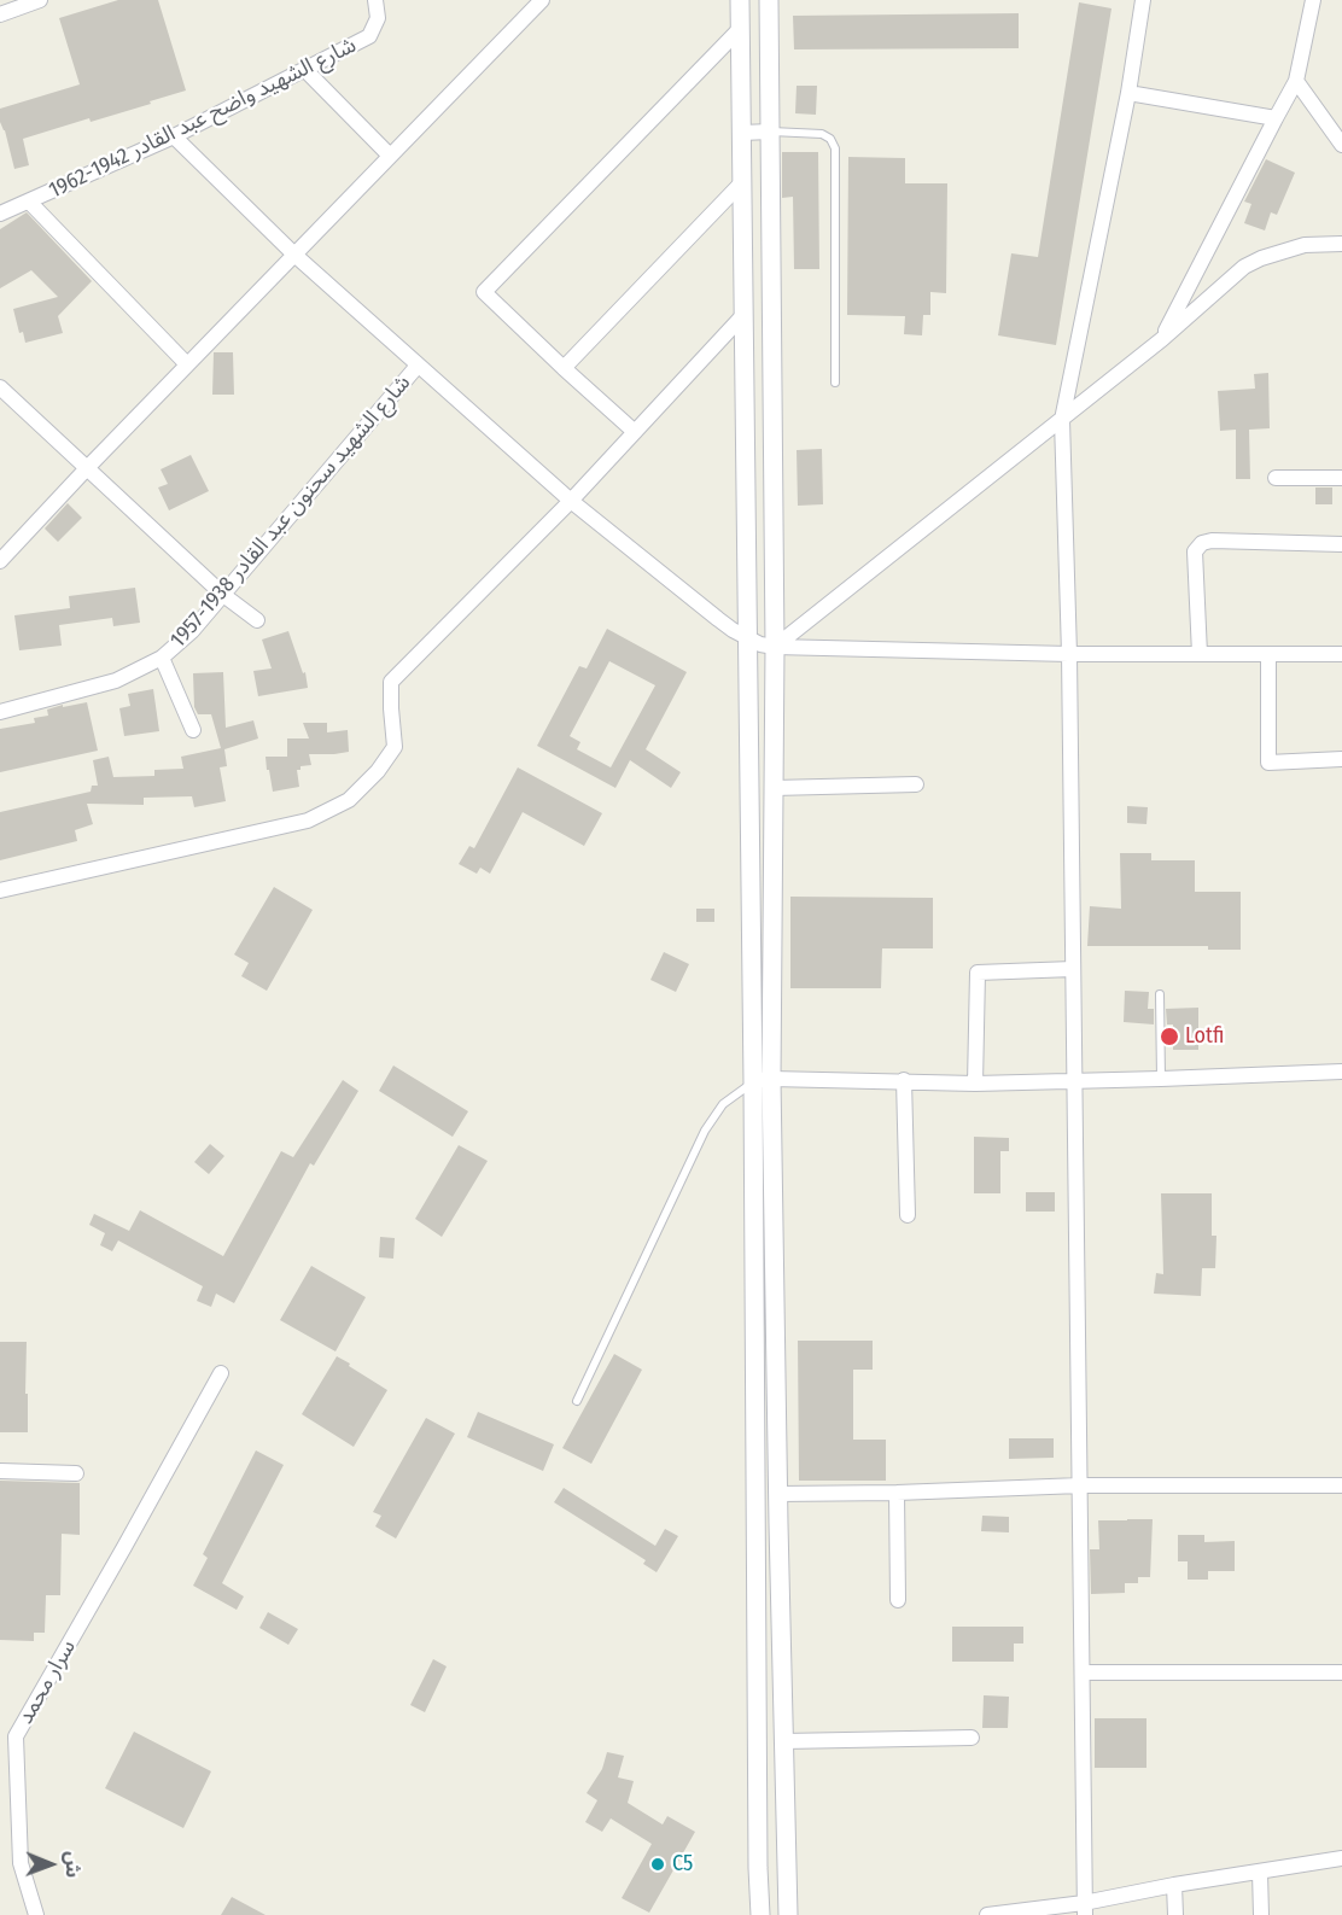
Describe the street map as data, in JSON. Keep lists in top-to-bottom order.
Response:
{
  "streets": {
    "street": ["شارع الشهيد واضح عبد القادر 1942-1962", "شارع الشهيد سحنون عبد القادر 1938-1957", "سرار محمد"]
  },
  "places": ["Lotfi", "C5"],
  "north": "right"
}
